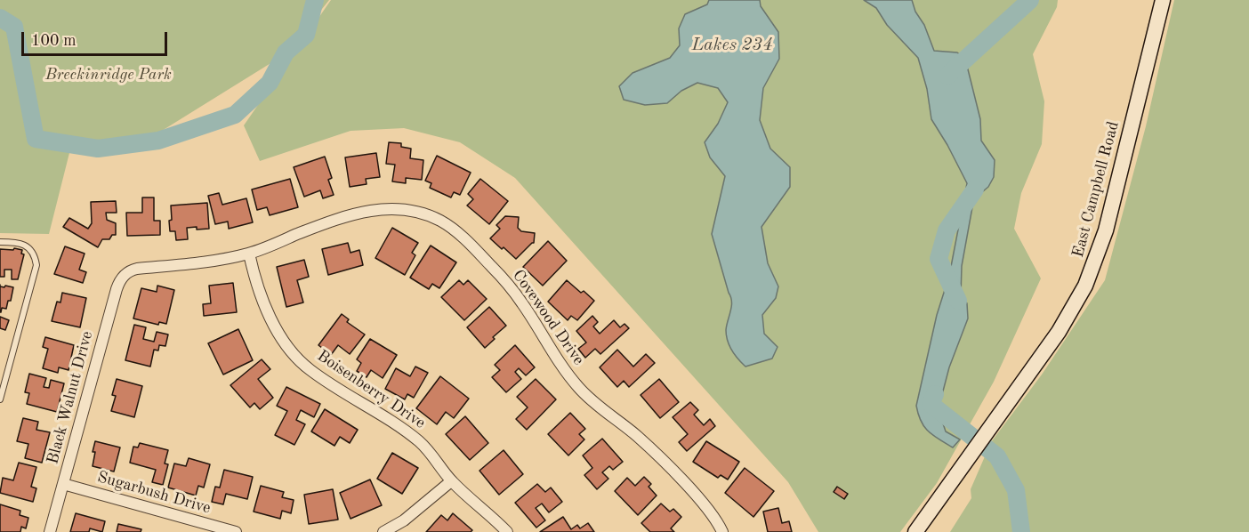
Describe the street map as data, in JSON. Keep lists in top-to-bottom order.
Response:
{
  "streets": {
    "main road": ["East Campbell Road"],
    "street": [
      "Covewood Drive",
      "Boisenberry Drive",
      "Black Walnut Drive",
      "Sugarbush Drive"
    ]
  },
  "crossings": [
    ["Covewood Drive", "Boisenberry Drive"],
    ["Covewood Drive", "Black Walnut Drive"],
    ["Black Walnut Drive", "Sugarbush Drive"]
  ],
  "water": ["Lakes 234"],
  "parks": ["Breckinridge Park"],
  "scale_bar": "100 m"
}
